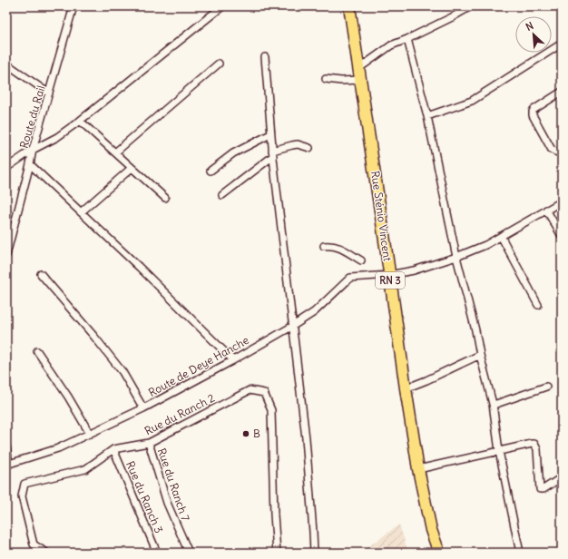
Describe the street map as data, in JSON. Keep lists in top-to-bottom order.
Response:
{
  "streets": {
    "main road": ["Rue Sténio Vincent", "RN 3"],
    "street": [
      "Route du Rail",
      "Route de Deye Hanche",
      "Rue du Ranch 2",
      "Rue du Ranch 7",
      "Rue du Ranch 3"
    ]
  },
  "crossings": [
    ["Rue Sténio Vincent", "Route de Deye Hanche"],
    ["Rue du Ranch 2", "Rue du Ranch 7"],
    ["Rue du Ranch 2", "Rue du Ranch 3"]
  ],
  "places": ["B"],
  "north": "top left"
}
